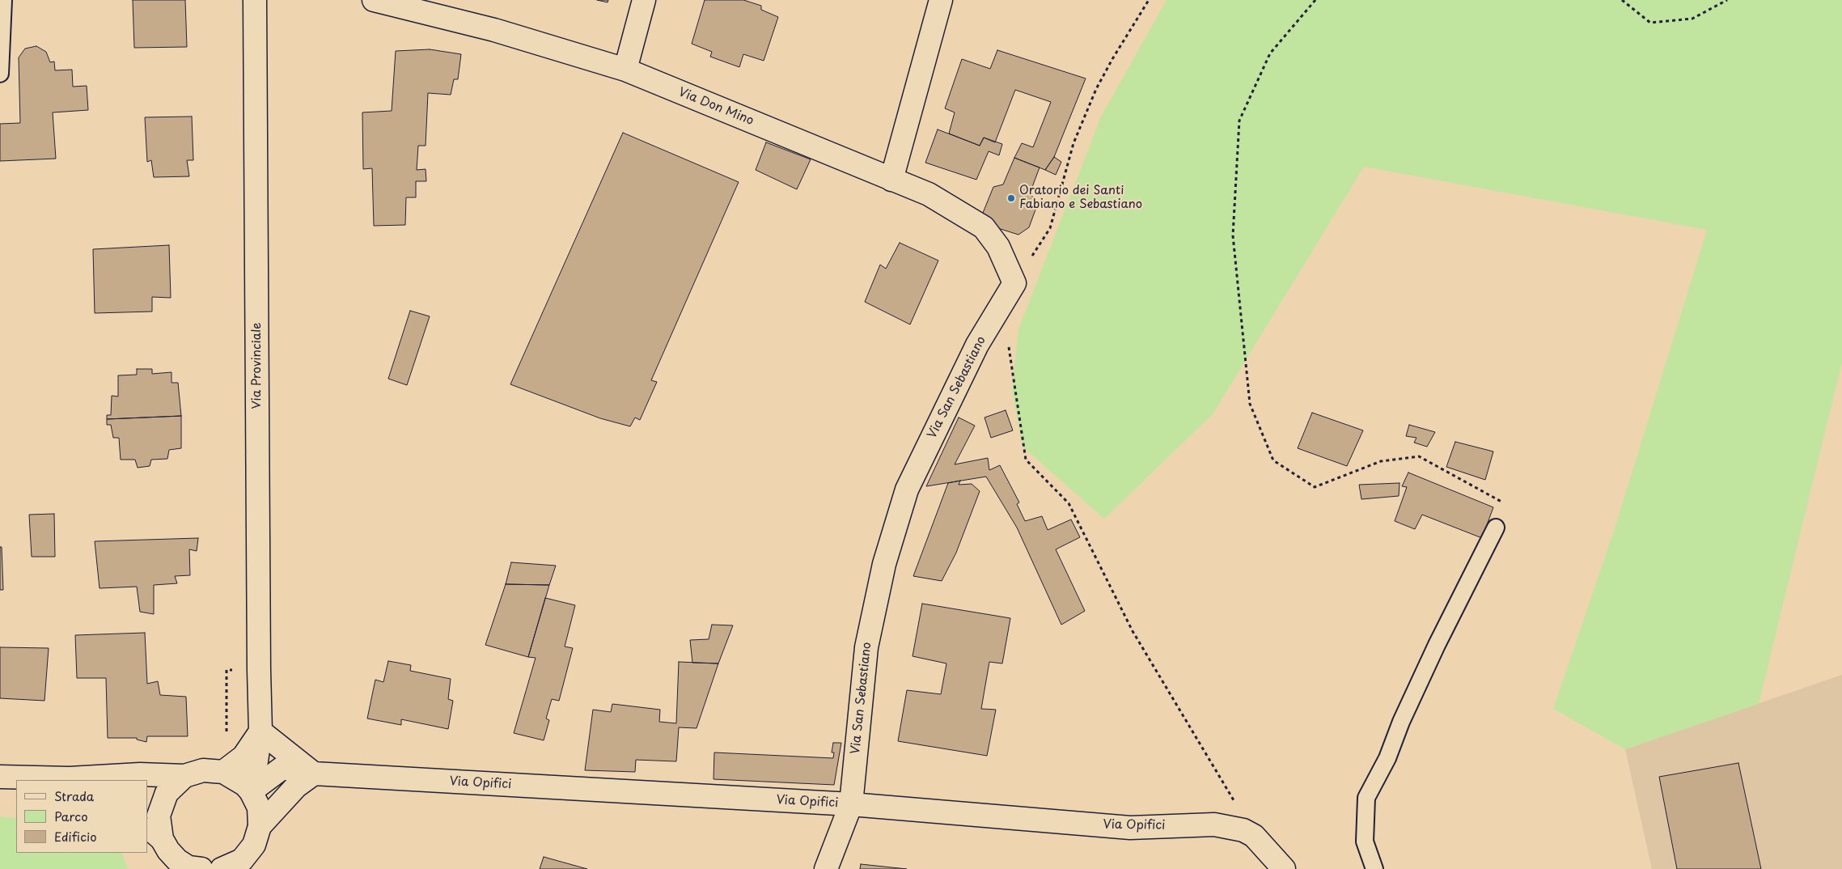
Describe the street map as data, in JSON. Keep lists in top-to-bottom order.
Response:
{
  "streets": {
    "street": [
      "Via Don Mino",
      "Via Provinciale",
      "Via San Sebastiano",
      "Via Opifici"
    ]
  },
  "crossings": [
    ["Via Don Mino", "Via San Sebastiano"],
    ["Via Provinciale", "Via Opifici"],
    ["Via San Sebastiano", "Via Opifici"]
  ],
  "places": ["Oratorio dei Santi Fabiano e Sebastiano"],
  "legend": ["Strada", "Parco", "Edificio"]
}
